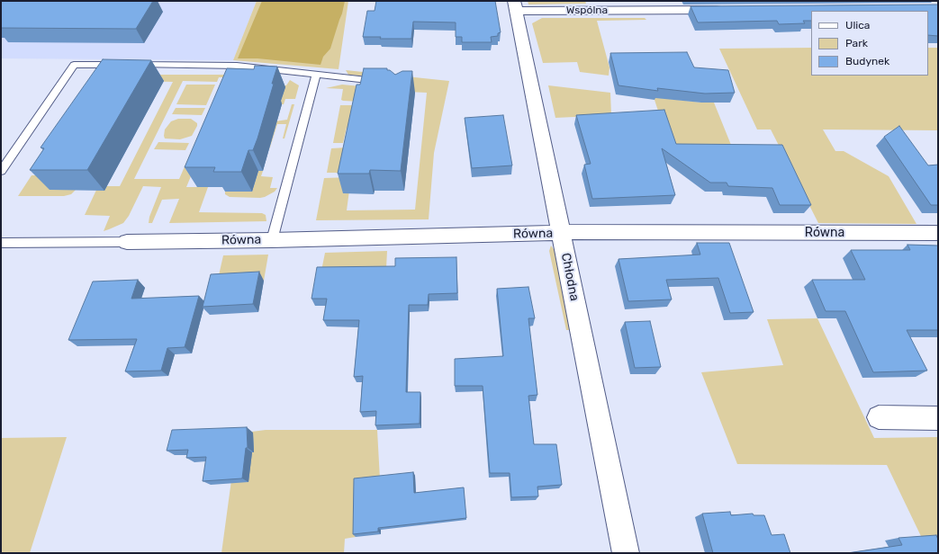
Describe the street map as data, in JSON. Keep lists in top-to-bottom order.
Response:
{
  "streets": {
    "street": ["Wspólna", "Równa", "Chłodna"]
  },
  "crossings": [
    ["Wspólna", "Chłodna"],
    ["Równa", "Chłodna"]
  ],
  "legend": ["Ulica", "Park", "Budynek"]
}
